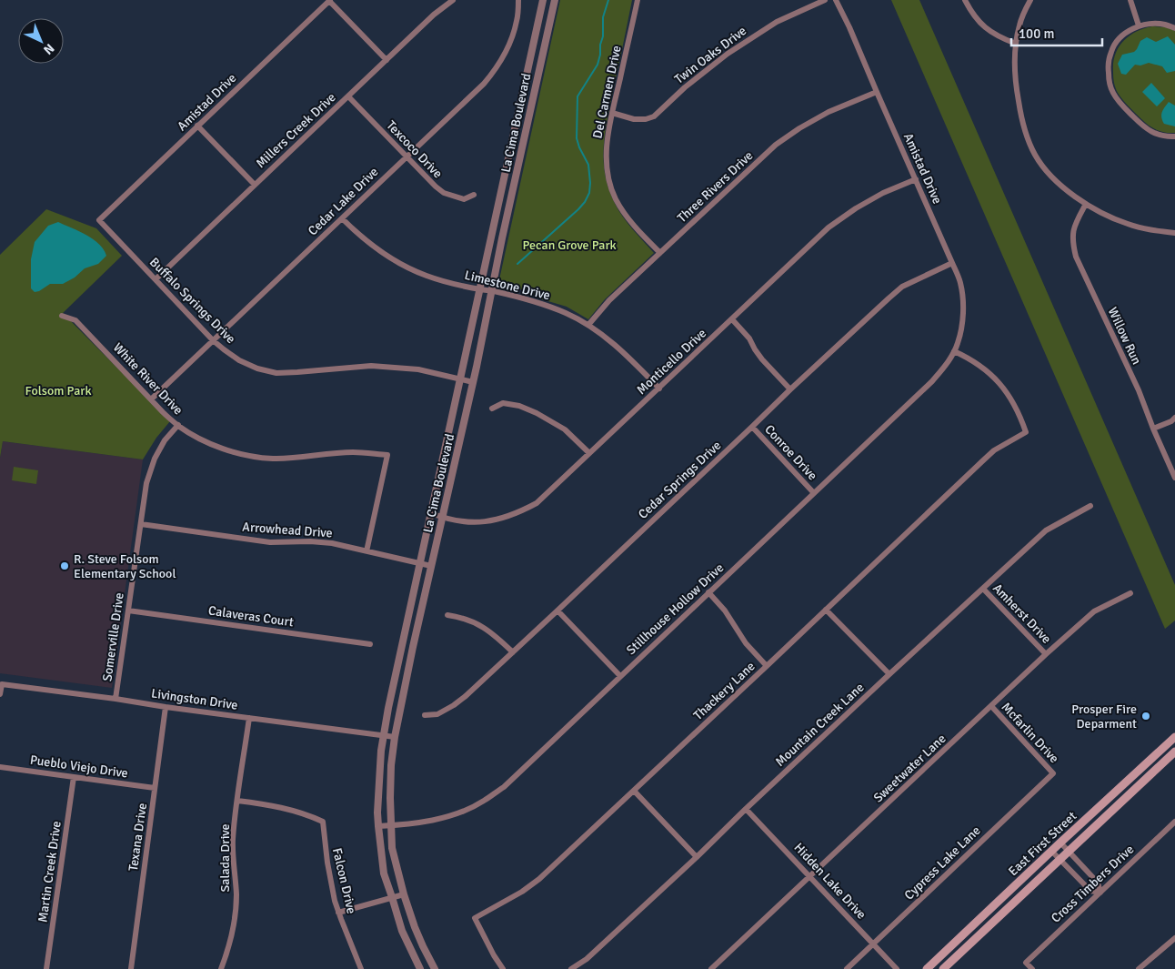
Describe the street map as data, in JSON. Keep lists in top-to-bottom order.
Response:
{
  "streets": {
    "main road": ["East First Street"],
    "street": [
      "Twin Oaks Drive",
      "Del Carmen Drive",
      "Amistad Drive",
      "La Cima Boulevard",
      "Millers Creek Drive",
      "Texcoco Drive",
      "Three Rivers Drive",
      "Cedar Lake Drive",
      "Limestone Drive",
      "Buffalo Springs Drive",
      "Willow Run",
      "Monticello Drive",
      "White River Drive",
      "Conroe Drive",
      "Cedar Springs Drive",
      "Arrowhead Drive",
      "Stillhouse Hollow Drive",
      "Amherst Drive",
      "Calaveras Court",
      "Somerville Drive",
      "Thackery Lane",
      "Livingston Drive",
      "Mountain Creek Lane",
      "Mcfarlin Drive",
      "Pueblo Viejo Drive",
      "Sweetwater Lane",
      "Texana Drive",
      "Salada Drive",
      "Cypress Lake Lane",
      "Martin Creek Drive",
      "Falcon Drive",
      "Hidden Lake Drive",
      "Cross Timbers Drive"
    ]
  },
  "crossings": [
    ["Twin Oaks Drive", "Del Carmen Drive"],
    ["Del Carmen Drive", "Three Rivers Drive"],
    ["Amistad Drive", "Three Rivers Drive"],
    ["Amistad Drive", "Buffalo Springs Drive"],
    ["Amistad Drive", "Monticello Drive"],
    ["Amistad Drive", "Cedar Springs Drive"],
    ["Amistad Drive", "Stillhouse Hollow Drive"],
    ["Amistad Drive", "Thackery Lane"],
    ["La Cima Boulevard", "Limestone Drive"],
    ["La Cima Boulevard", "Buffalo Springs Drive"],
    ["La Cima Boulevard", "Monticello Drive"],
    ["La Cima Boulevard", "Arrowhead Drive"],
    ["La Cima Boulevard", "Stillhouse Hollow Drive"],
    ["La Cima Boulevard", "Livingston Drive"],
    ["Millers Creek Drive", "Texcoco Drive"],
    ["Millers Creek Drive", "Buffalo Springs Drive"],
    ["Texcoco Drive", "Cedar Lake Drive"],
    ["Three Rivers Drive", "Limestone Drive"],
    ["Cedar Lake Drive", "Limestone Drive"],
    ["Cedar Lake Drive", "Buffalo Springs Drive"],
    ["Cedar Lake Drive", "White River Drive"],
    ["Limestone Drive", "Monticello Drive"],
    ["White River Drive", "Arrowhead Drive"],
    ["White River Drive", "Somerville Drive"],
    ["Conroe Drive", "Cedar Springs Drive"],
    ["Conroe Drive", "Stillhouse Hollow Drive"],
    ["Arrowhead Drive", "Somerville Drive"],
    ["Stillhouse Hollow Drive", "Thackery Lane"],
    ["Amherst Drive", "Mountain Creek Lane"],
    ["Amherst Drive", "Sweetwater Lane"],
    ["Calaveras Court", "Somerville Drive"],
    ["Somerville Drive", "Livingston Drive"],
    ["Livingston Drive", "Texana Drive"],
    ["Livingston Drive", "Salada Drive"],
    ["Mountain Creek Lane", "Hidden Lake Drive"],
    ["Mcfarlin Drive", "Sweetwater Lane"],
    ["Mcfarlin Drive", "Cypress Lake Lane"],
    ["Pueblo Viejo Drive", "Texana Drive"],
    ["Pueblo Viejo Drive", "Martin Creek Drive"],
    ["Sweetwater Lane", "Hidden Lake Drive"],
    ["Salada Drive", "Falcon Drive"],
    ["Cypress Lake Lane", "Hidden Lake Drive"]
  ],
  "parks": ["Pecan Grove Park", "Folsom Park"],
  "places": ["R. Steve Folsom Elementary School", "Prosper Fire Deparment"],
  "scale_bar": "100 m",
  "north": "bottom right"
}
